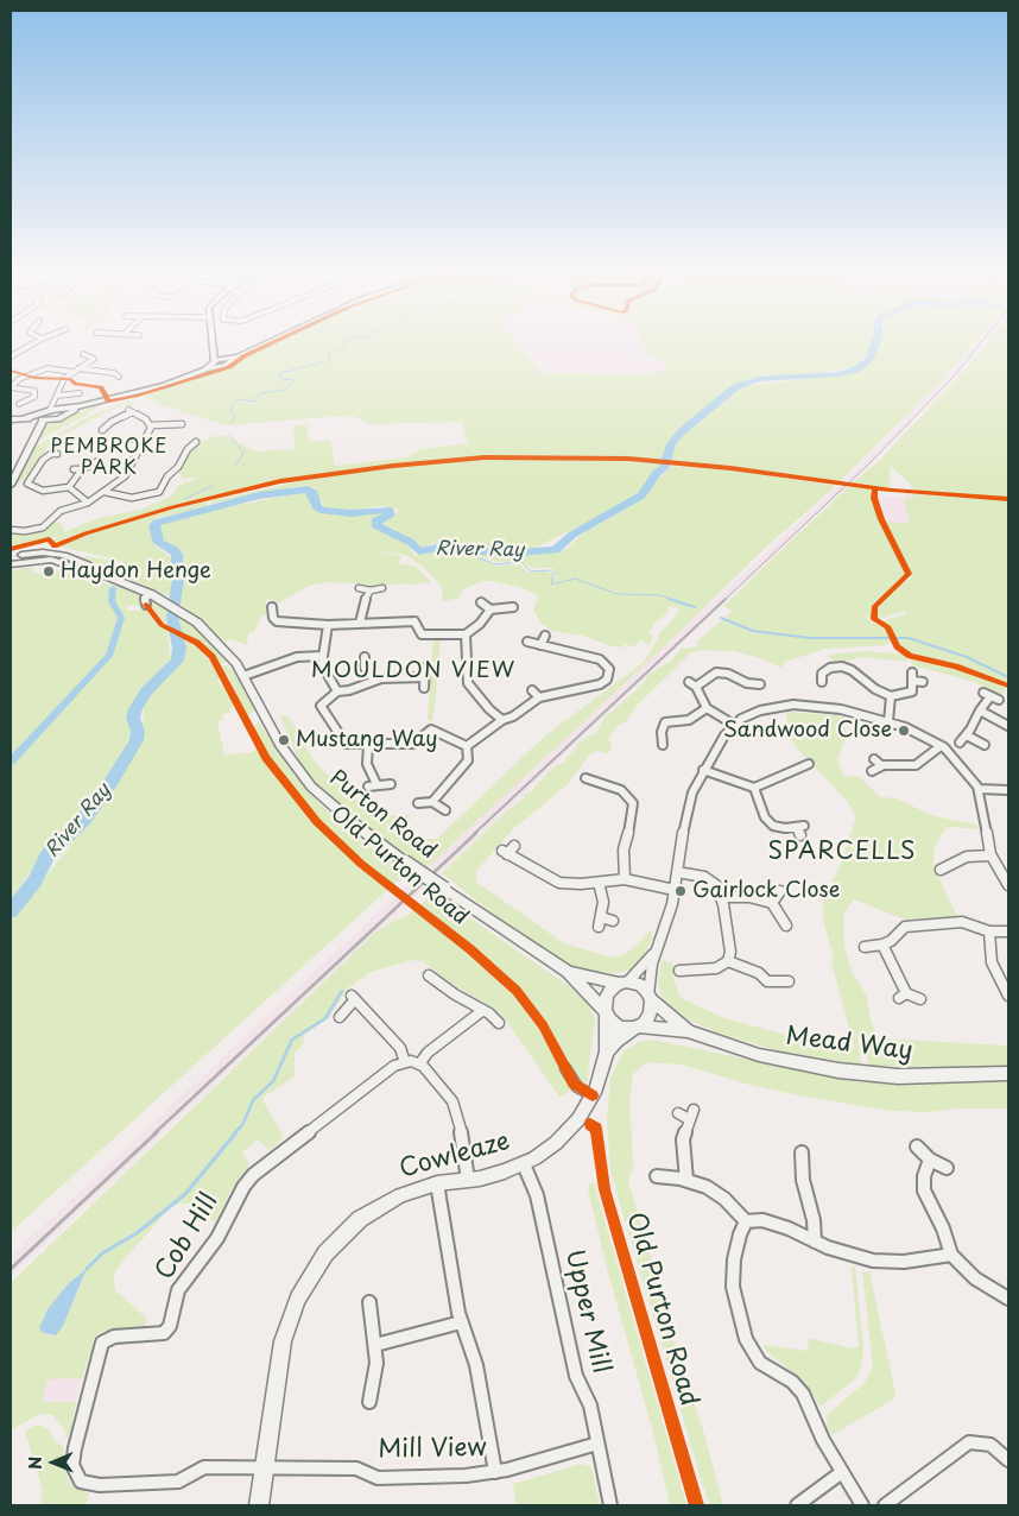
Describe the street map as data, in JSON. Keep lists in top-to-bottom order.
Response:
{
  "streets": {
    "main road": ["Purton Road", "Mead Way", "Cowleaze"],
    "street": ["Cob Hill", "Upper Mill", "Mill View"],
    "cycle path": ["Old Purton Road"]
  },
  "crossings": [
    ["Purton Road", "Mead Way"],
    ["Purton Road", "Cowleaze"],
    ["Mead Way", "Cowleaze"],
    ["Cowleaze", "Cob Hill"],
    ["Cowleaze", "Upper Mill"],
    ["Cowleaze", "Mill View"],
    ["Cob Hill", "Mill View"],
    ["Upper Mill", "Mill View"]
  ],
  "districts": ["PEMBROKE PARK", "MOULDON VIEW", "SPARCELLS"],
  "water": ["River Ray"],
  "places": [
    "Haydon Henge",
    "Sandwood Close",
    "Mustang Way",
    "Gairlock Close"
  ],
  "north": "left"
}
